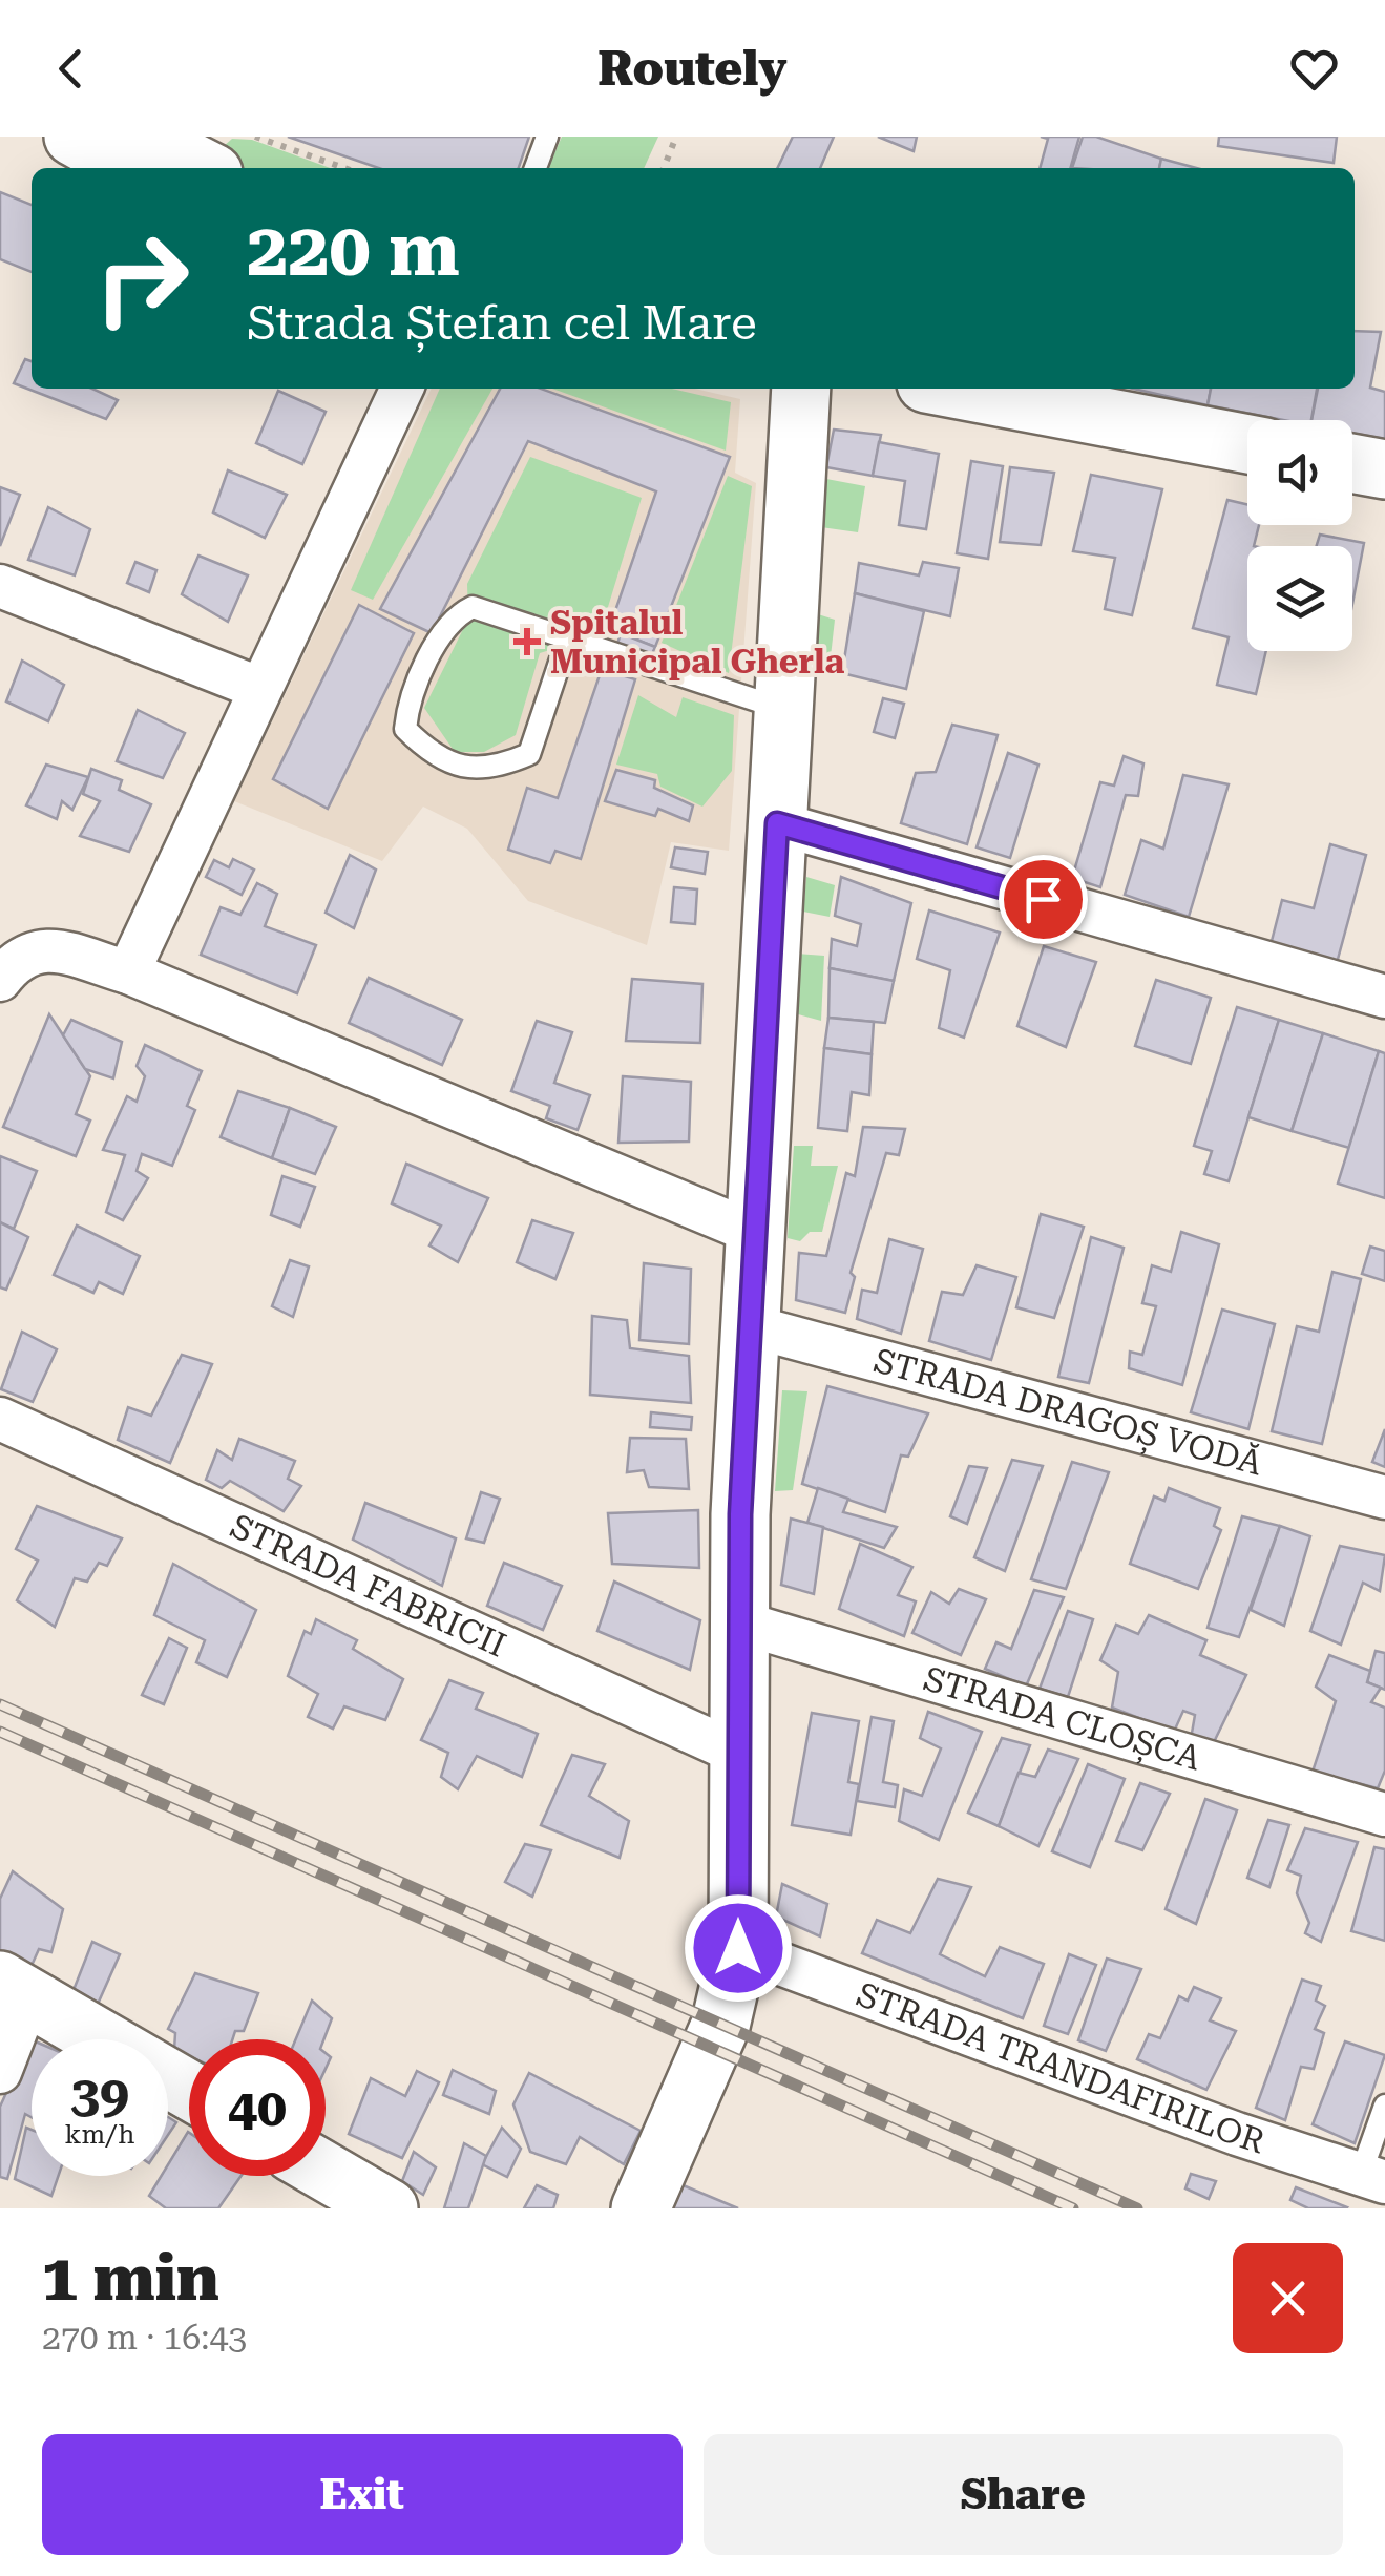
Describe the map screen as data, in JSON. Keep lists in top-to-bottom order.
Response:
{
  "streets": {
    "street": [
      "STRADA DRAGOȘ VODĂ",
      "STRADA FABRICII",
      "STRADA CLOȘCA",
      "STRADA TRANDAFIRILOR"
    ]
  },
  "places": {
    "health": ["Spitalul Municipal Gherla"]
  },
  "page": {
    "header": "Routely",
    "turn": ["220 m", "Strada Ștefan cel Mare"],
    "speed": "39 km/h",
    "limit": "40",
    "heading": ["1 min", "270 m · 16:43"],
    "buttons": ["Exit", "Share"]
  }
}
